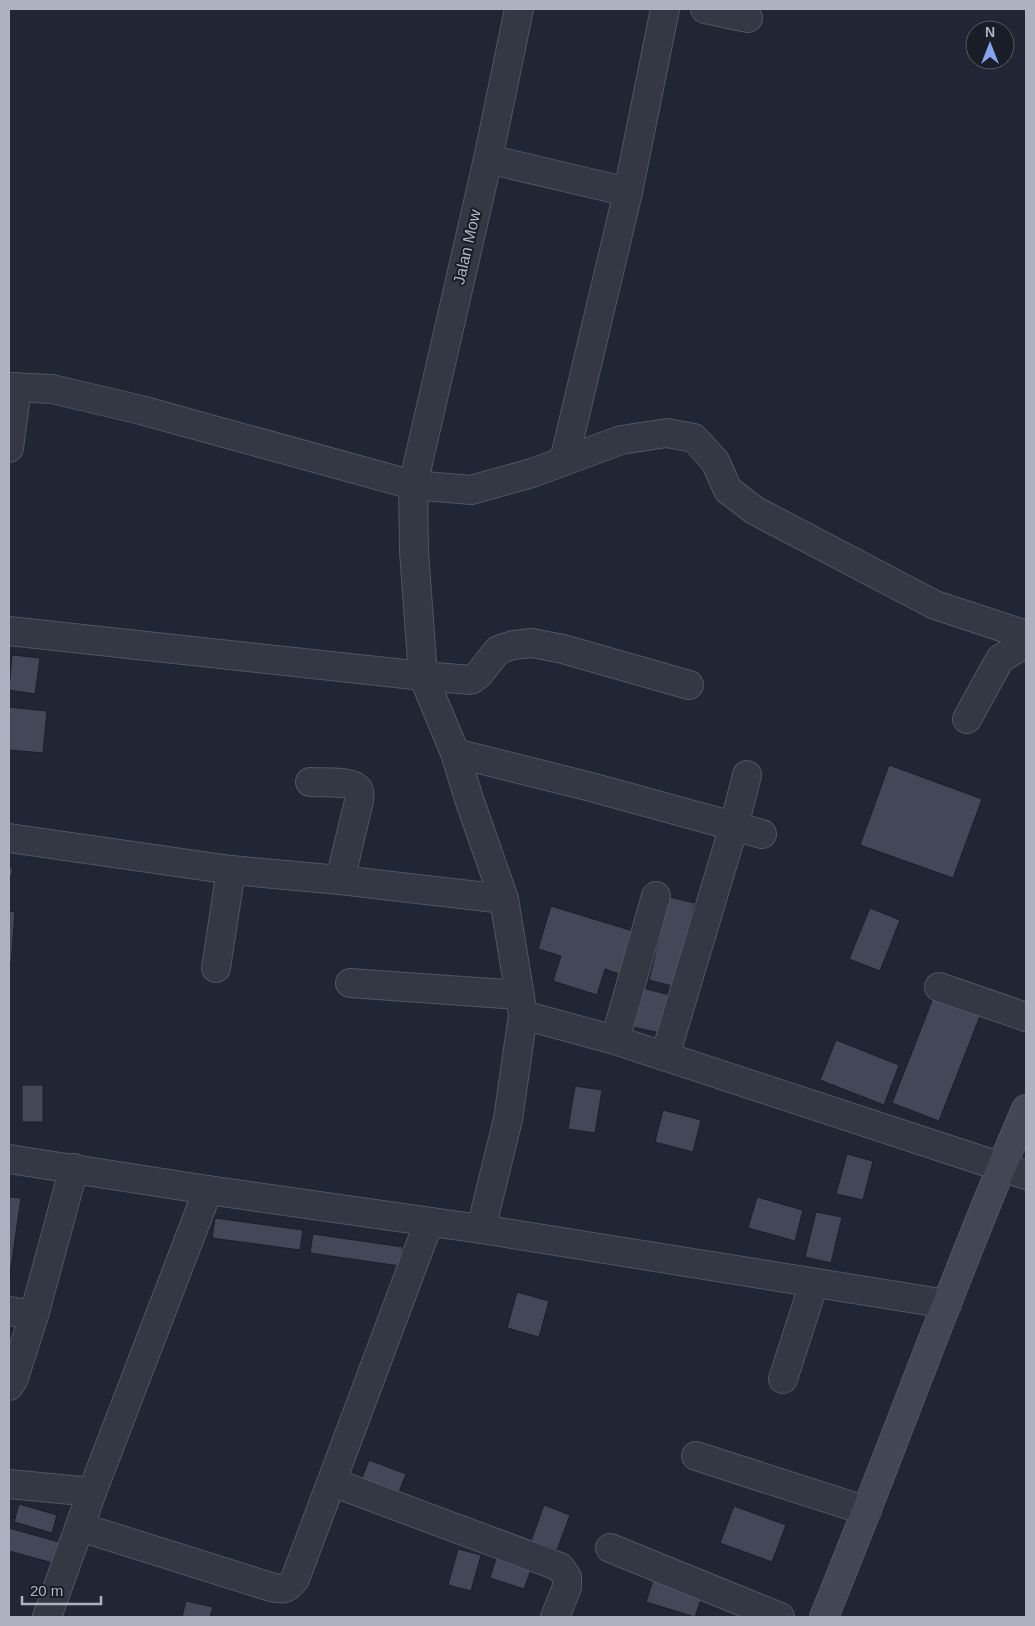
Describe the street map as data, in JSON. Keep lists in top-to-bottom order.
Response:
{
  "streets": {
    "street": ["Jalan Mow"]
  },
  "scale_bar": "20 m",
  "north": "top"
}
